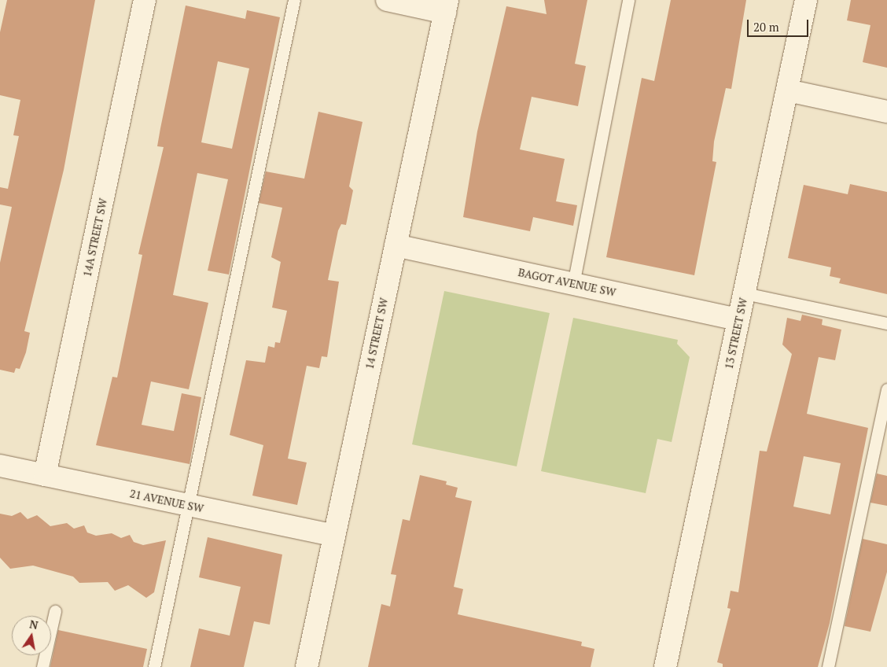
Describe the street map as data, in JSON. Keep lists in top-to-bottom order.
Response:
{
  "streets": {
    "street": [
      "14A STREET SW",
      "BAGOT AVENUE SW",
      "14 STREET SW",
      "13 STREET SW",
      "21 AVENUE SW"
    ]
  },
  "crossings": [
    ["14A STREET SW", "21 AVENUE SW"],
    ["BAGOT AVENUE SW", "14 STREET SW"],
    ["BAGOT AVENUE SW", "13 STREET SW"],
    ["14 STREET SW", "21 AVENUE SW"]
  ],
  "scale_bar": "20 m",
  "north": "top"
}
